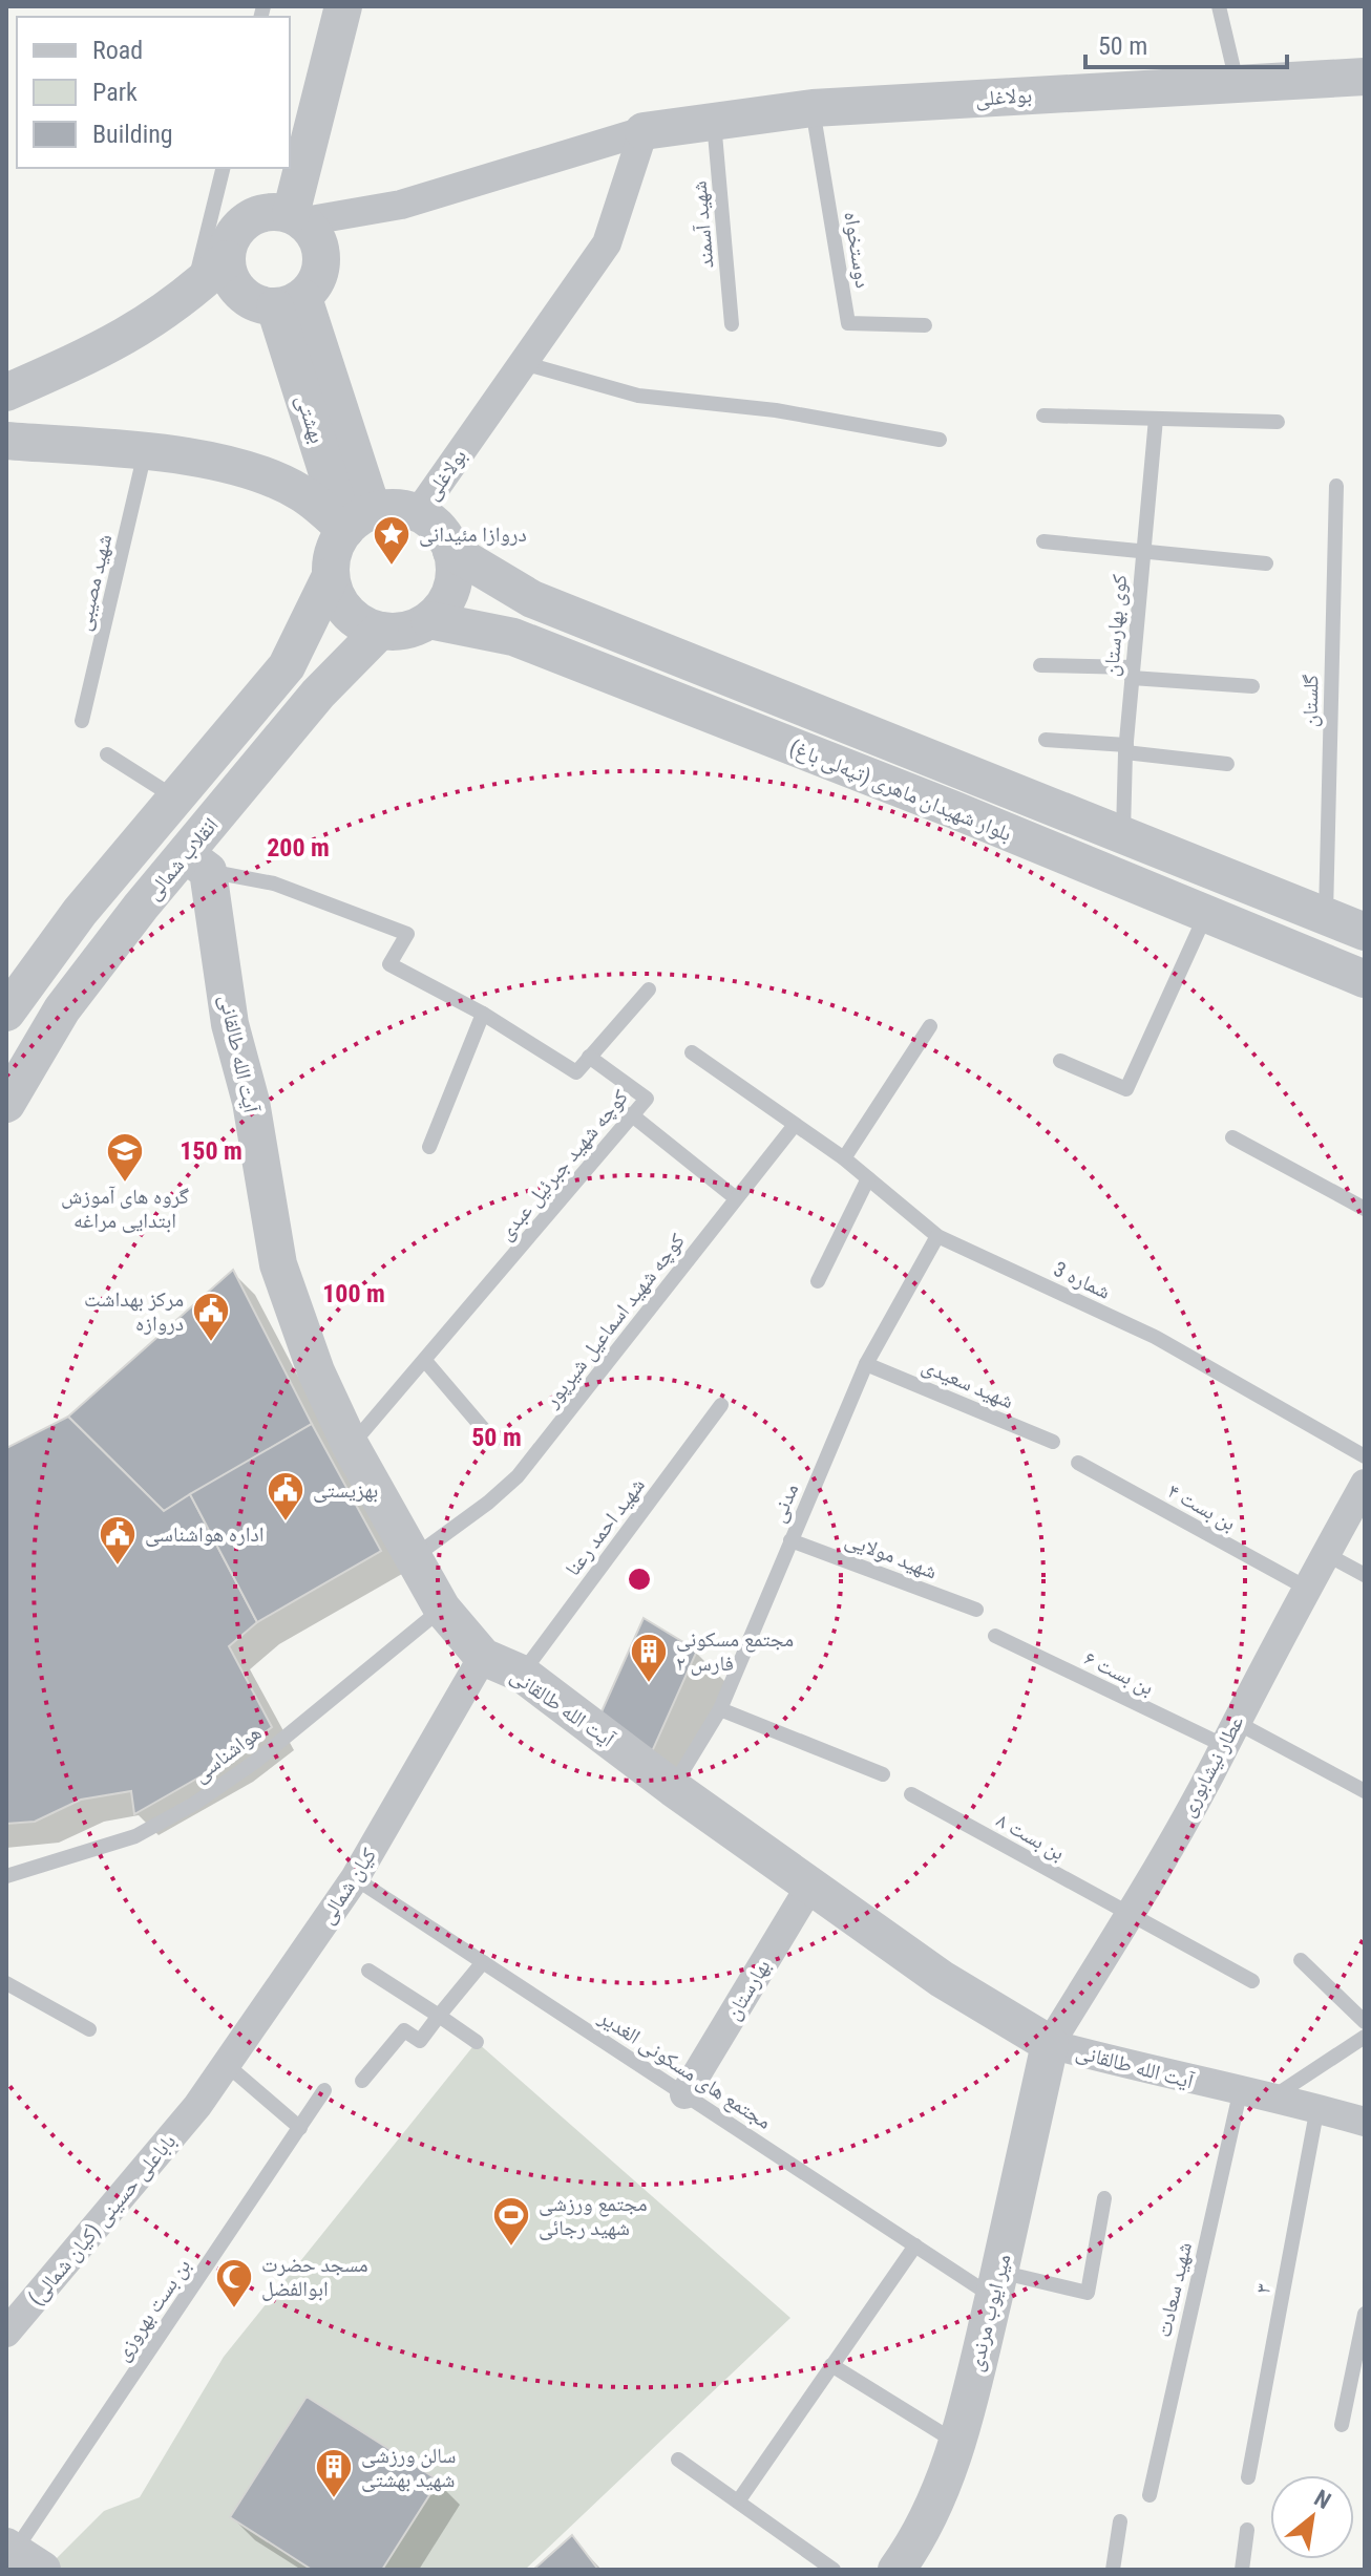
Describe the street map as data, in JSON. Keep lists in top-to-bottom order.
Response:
{
  "streets": {
    "street": [
      "بولاغلی",
      "بهشتی",
      "بلوار شهیدان ماهری (تپه‌لی باغ)",
      "انقلاب شمالی",
      "آیت الله طالقانی",
      "عطار نیشابوری",
      "کیان شمالی",
      "بهارستان",
      "باباعلی حسینی (کیان شمالی)",
      "میر ایوب مرندی"
    ],
    "lane": [
      "شهید آسمند",
      "دوستخواه",
      "شهید مصیبی",
      "کوی بهارستان",
      "گلستان",
      "کوچه شهید جبرئیل عبدی",
      "شماره 3",
      "کوچه شهید اسماعیل شیرپور",
      "شهید سعیدی",
      "مدنی",
      "بن بست ۴",
      "شهید احمد رعنا",
      "شهید مولایی",
      "بن بست ۶",
      "هواشناسی",
      "بن بست ۸",
      "مجتمع های مسکونی الغدیر",
      "۳",
      "شهید سعادت",
      "بن بست بهروزی"
    ]
  },
  "crossings": [
    ["بولاغلی", "شهید آسمند"],
    ["بولاغلی", "دوستخواه"],
    ["بولاغلی", "بهشتی"],
    ["بولاغلی", "بلوار شهیدان ماهری (تپه‌لی باغ)"],
    ["بولاغلی", "انقلاب شمالی"],
    ["بهشتی", "بلوار شهیدان ماهری (تپه‌لی باغ)"],
    ["بهشتی", "انقلاب شمالی"],
    ["کوی بهارستان", "بلوار شهیدان ماهری (تپه‌لی باغ)"],
    ["گلستان", "بلوار شهیدان ماهری (تپه‌لی باغ)"],
    ["بلوار شهیدان ماهری (تپه‌لی باغ)", "انقلاب شمالی"],
    ["انقلاب شمالی", "آیت الله طالقانی"],
    ["آیت الله طالقانی", "کوچه شهید جبرئیل عبدی"],
    ["آیت الله طالقانی", "کوچه شهید اسماعیل شیرپور"],
    ["آیت الله طالقانی", "مدنی"],
    ["آیت الله طالقانی", "شهید احمد رعنا"],
    ["آیت الله طالقانی", "هواشناسی"],
    ["آیت الله طالقانی", "عطار نیشابوری"],
    ["آیت الله طالقانی", "کیان شمالی"],
    ["آیت الله طالقانی", "بهارستان"],
    ["آیت الله طالقانی", "۳"],
    ["آیت الله طالقانی", "شهید سعادت"],
    ["آیت الله طالقانی", "میر ایوب مرندی"],
    ["شماره 3", "کوچه شهید اسماعیل شیرپور"],
    ["شماره 3", "مدنی"],
    ["شهید سعیدی", "مدنی"],
    ["مدنی", "شهید مولایی"],
    ["بن بست ۴", "عطار نیشابوری"],
    ["بن بست ۶", "عطار نیشابوری"],
    ["عطار نیشابوری", "بن بست ۸"],
    ["عطار نیشابوری", "میر ایوب مرندی"],
    ["کیان شمالی", "مجتمع های مسکونی الغدیر"],
    ["کیان شمالی", "باباعلی حسینی (کیان شمالی)"],
    ["بهارستان", "مجتمع های مسکونی الغدیر"],
    ["مجتمع های مسکونی الغدیر", "میر ایوب مرندی"]
  ],
  "places": {
    "place": ["دروازا مئیدانی"],
    "school or university": ["گروه های آموزش ابتدایی مراغه"],
    "public building": ["مرکز بهداشت دروازه", "بهزیستی", "اداره هواشناسی"],
    "building": ["مجتمع مسکونی فارس ۲", "سالن ورزشی شهید بهشتی"],
    "sports": ["مجتمع ورزشی شهید رجائی"],
    "mosque": ["مسجد حضرت ابوالفضل"]
  },
  "legend": ["Road", "Park", "Building"],
  "scale_bar": "50 m",
  "north": "top right",
  "rings": [
    "200 m",
    "150 m",
    "100 m",
    "50 m"
  ]
}
